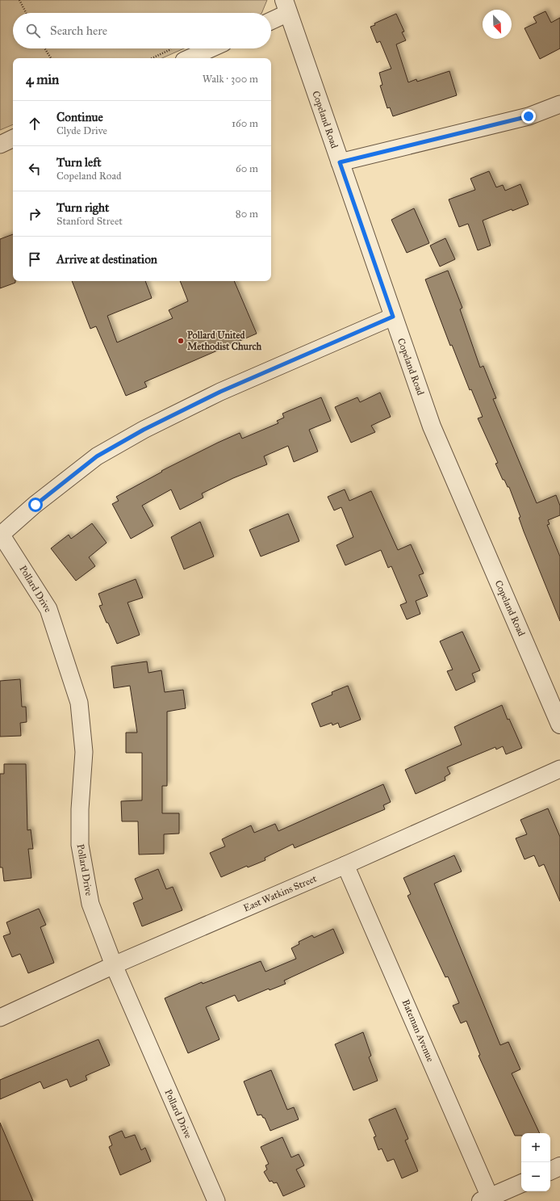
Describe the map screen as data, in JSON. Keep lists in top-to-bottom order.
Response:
{
  "streets": {
    "street": [
      "Copeland Road",
      "Pollard Drive",
      "East Watkins Street",
      "Bateman Avenue"
    ]
  },
  "crossings": [
    ["Pollard Drive", "East Watkins Street"],
    ["East Watkins Street", "Bateman Avenue"]
  ],
  "places": ["Pollard United Methodist Church"],
  "north": "bottom right",
  "page": {
    "search": "Search here",
    "heading": ["4 min", "Walk · 300 m"],
    "list": [
      ["Continue", "Clyde Drive", "160 m"],
      ["Turn left", "Copeland Road", "60 m"],
      ["Turn right", "Stanford Street", "80 m"],
      "Arrive at destination"
    ],
    "map_buttons": ["+", "−"]
  }
}
